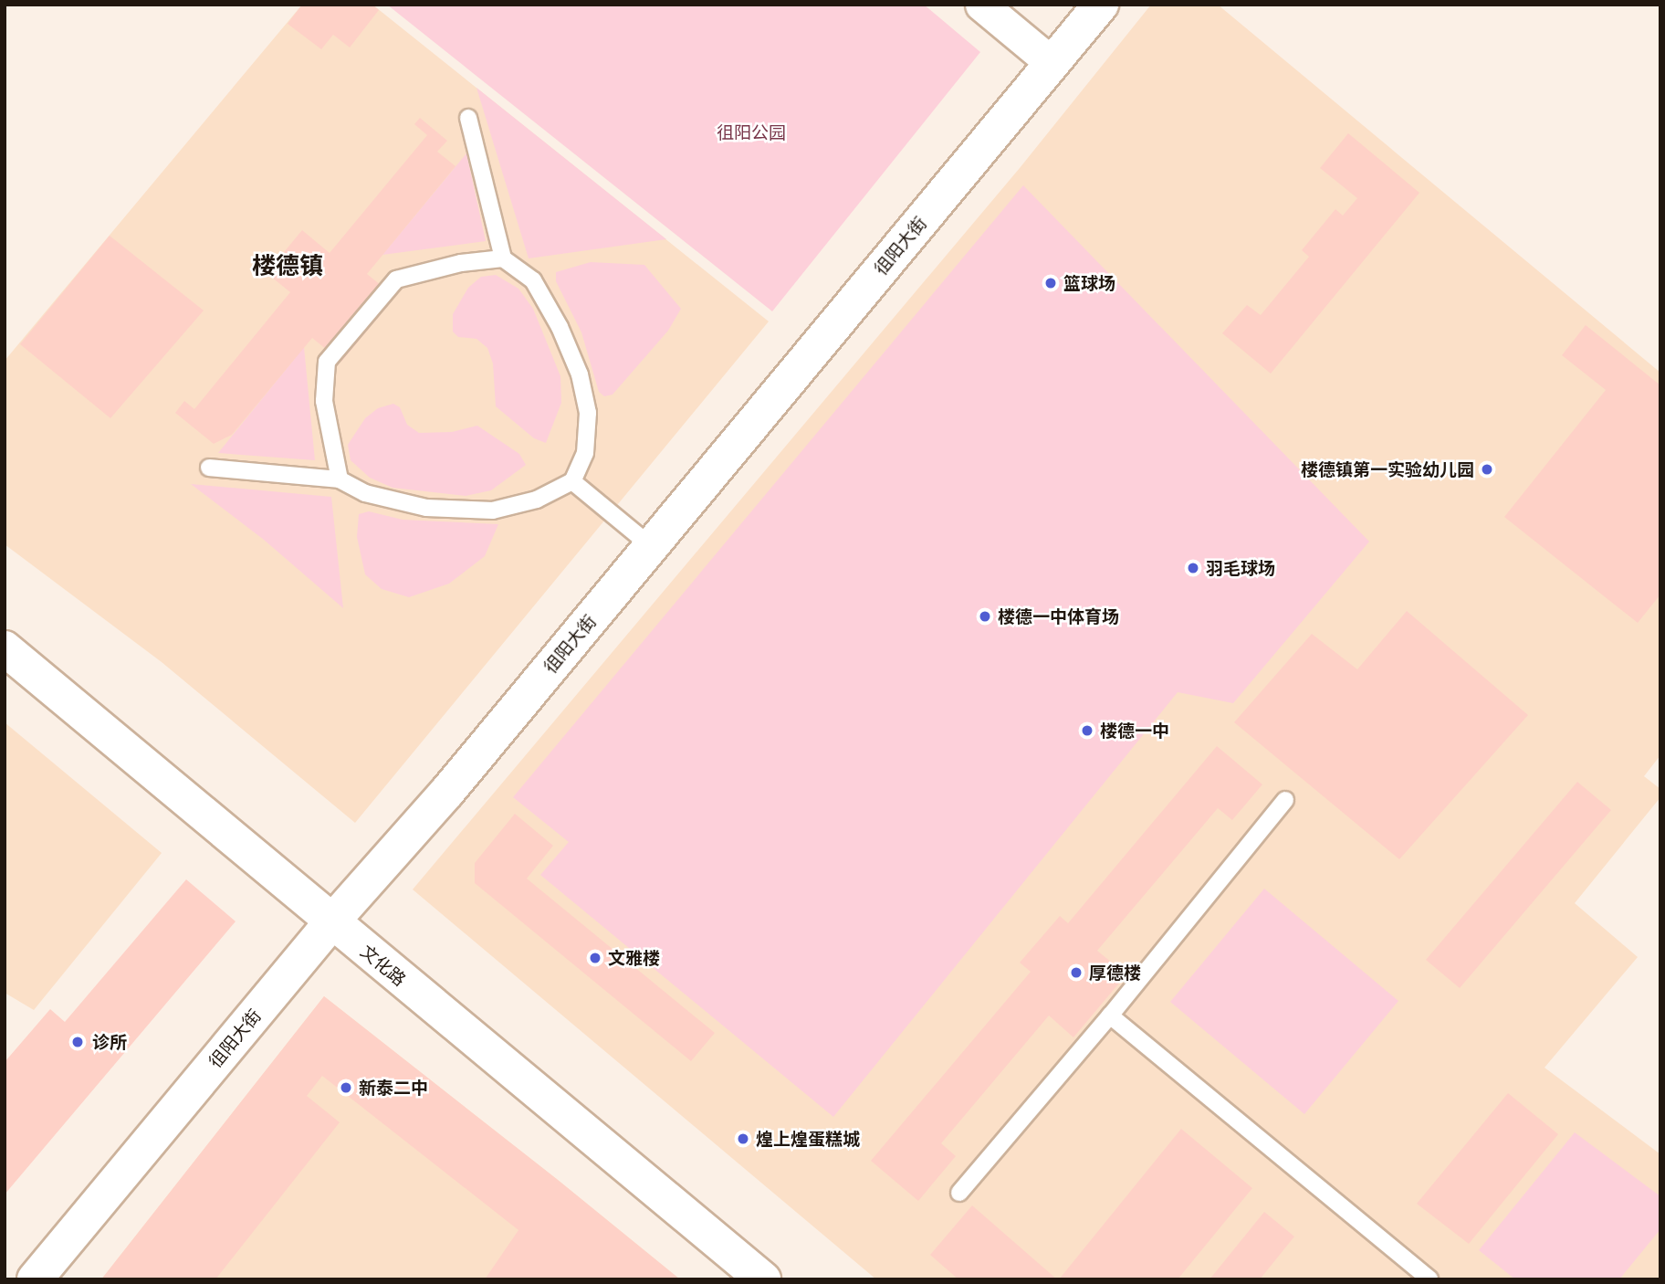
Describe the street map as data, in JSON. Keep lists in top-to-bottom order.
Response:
{
  "streets": {
    "street": ["徂阳大街", "文化路"]
  },
  "crossings": [
    ["徂阳大街", "文化路"]
  ],
  "districts": ["楼德镇"],
  "parks": ["徂阳公园"],
  "places": [
    "篮球场",
    "楼德镇第一实验幼儿园",
    "羽毛球场",
    "楼德一中体育场",
    "楼德一中",
    "文雅楼",
    "厚德楼",
    "诊所",
    "新泰二中",
    "煌上煌蛋糕城"
  ]
}
